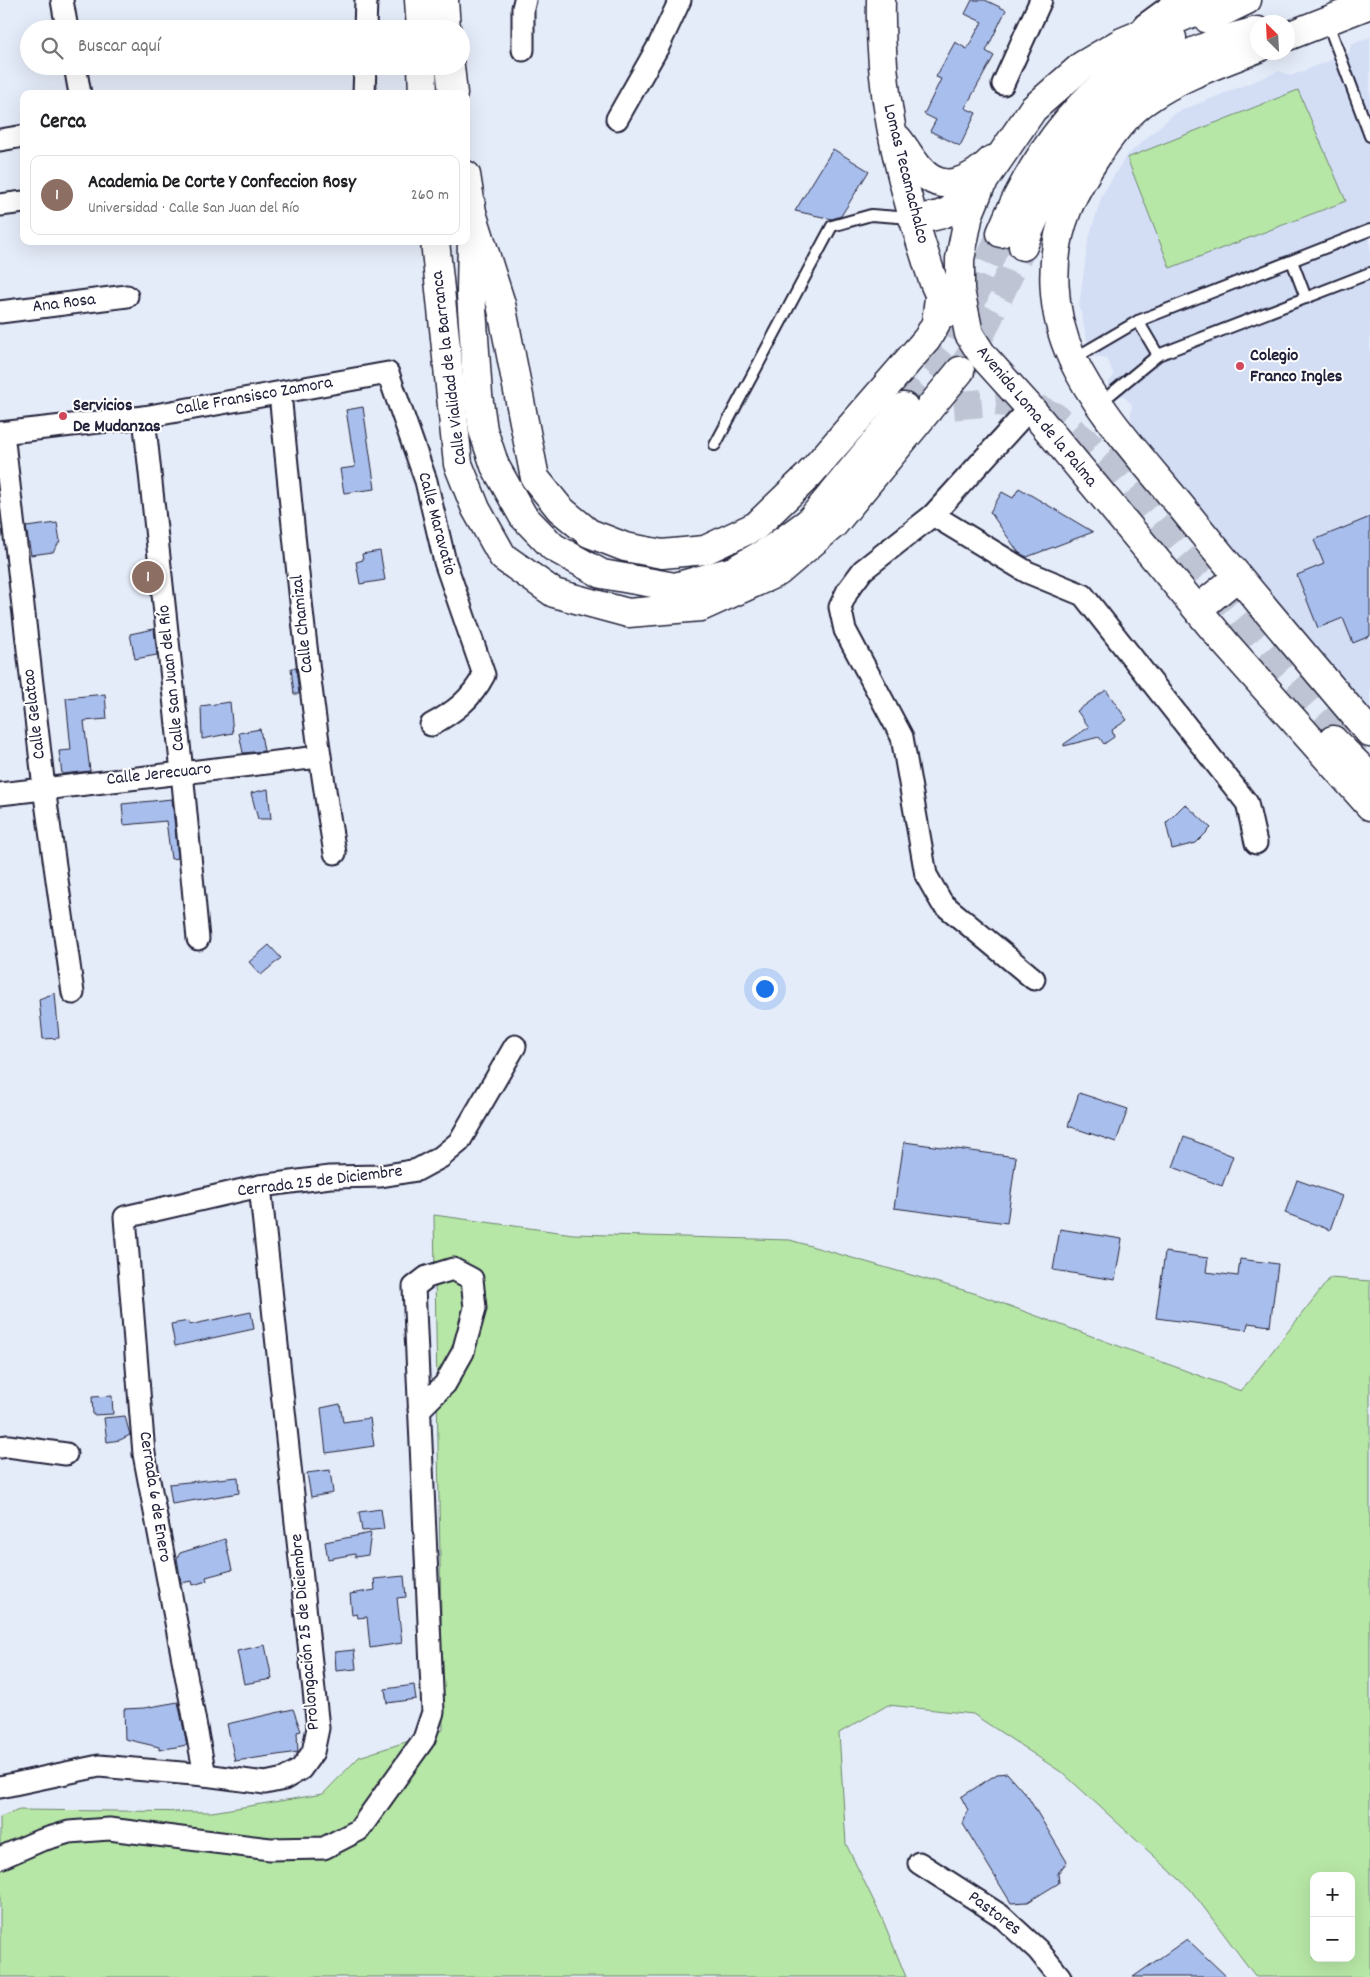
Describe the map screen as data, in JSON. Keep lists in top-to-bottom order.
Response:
{
  "streets": {
    "main road": ["Lomas Tecamachalco", "Calle Vialidad de la Barranca", "Avenida Loma de la Palma"],
    "street": [
      "Ana Rosa",
      "Calle Fransisco Zamora",
      "Calle Maravatio",
      "Calle Chamizal",
      "Calle San Juan del Río",
      "Calle Gelatao",
      "Calle Jerecuaro",
      "Cerrada 25 de Diciembre",
      "Cerrada 6 de Enero",
      "Prolongación 25 de Diciembre",
      "Pastores"
    ]
  },
  "crossings": [
    ["Lomas Tecamachalco", "Avenida Loma de la Palma"],
    ["Calle Fransisco Zamora", "Calle Maravatio"],
    ["Calle Fransisco Zamora", "Calle Chamizal"],
    ["Calle Fransisco Zamora", "Calle San Juan del Río"],
    ["Calle Fransisco Zamora", "Calle Gelatao"],
    ["Calle Chamizal", "Calle Jerecuaro"],
    ["Calle San Juan del Río", "Calle Jerecuaro"],
    ["Calle Gelatao", "Calle Jerecuaro"],
    ["Cerrada 25 de Diciembre", "Cerrada 6 de Enero"],
    ["Cerrada 25 de Diciembre", "Prolongación 25 de Diciembre"],
    ["Cerrada 6 de Enero", "Prolongación 25 de Diciembre"]
  ],
  "places": ["Colegio Franco Ingles", "Servicios De Mudanzas"],
  "north": "top left",
  "page": {
    "search": "Buscar aquí",
    "heading": "Cerca",
    "list": [
      {
        "mark": "1",
        "name": "Academia De Corte Y Confeccion Rosy",
        "note": "Universidad · Calle San Juan del Río",
        "value": "260 m"
      }
    ],
    "pins": "1",
    "map_buttons": ["+", "−"]
  }
}
